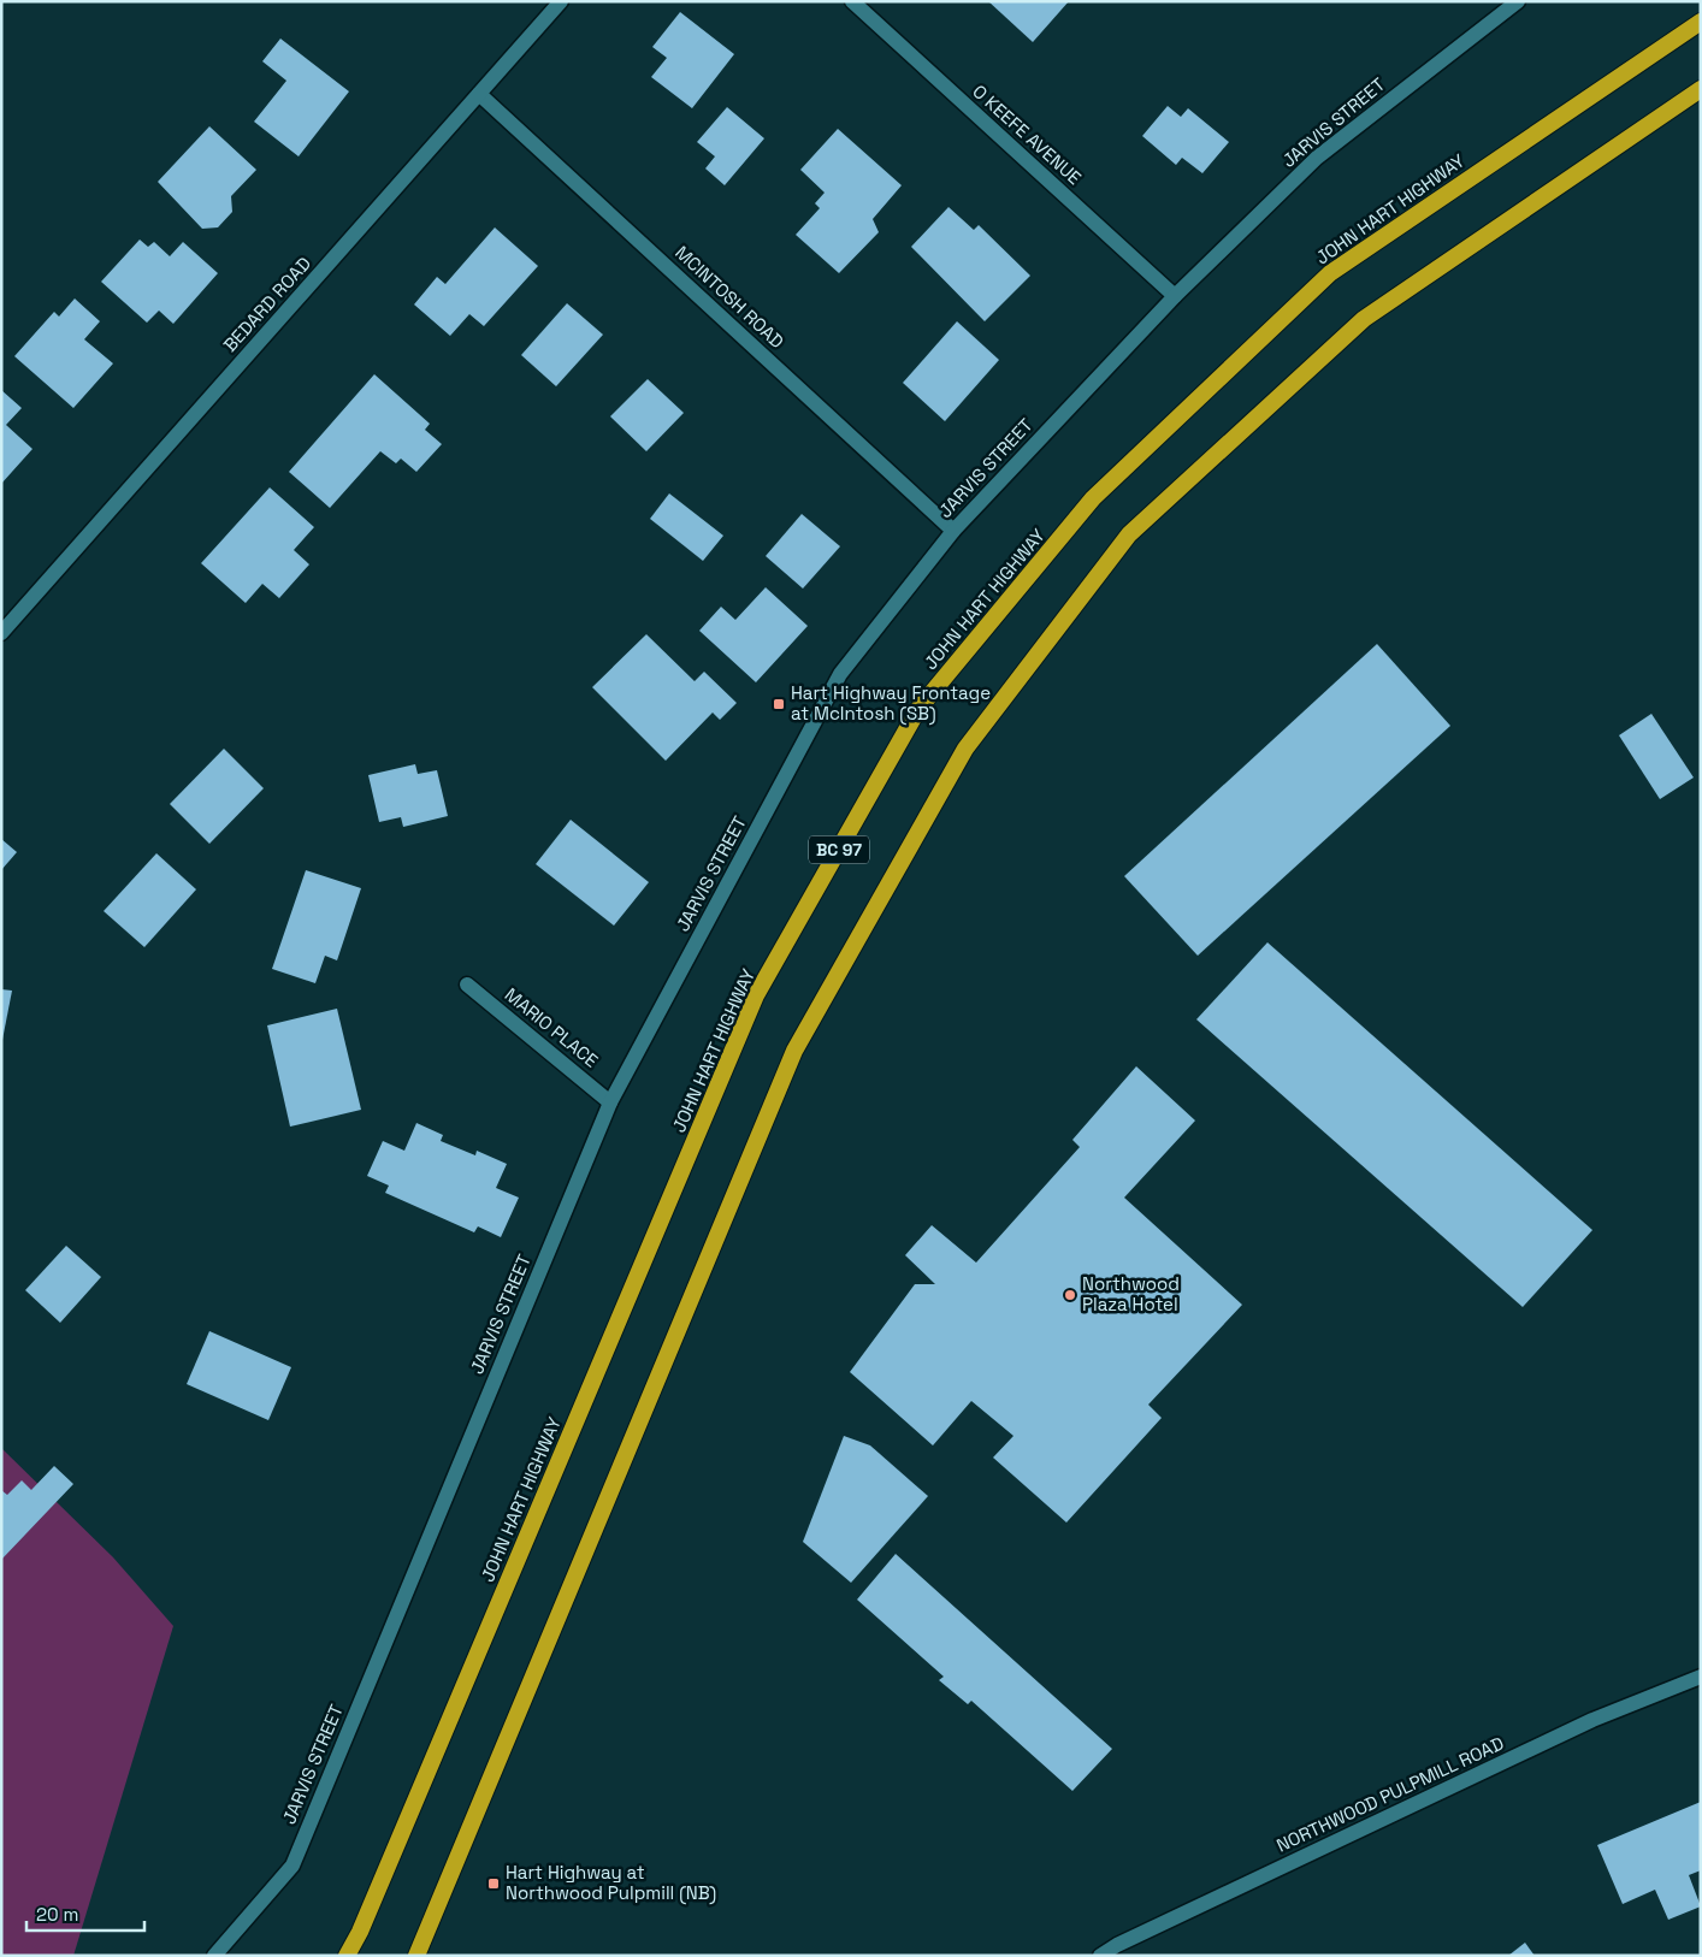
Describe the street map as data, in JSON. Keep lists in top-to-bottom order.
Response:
{
  "streets": {
    "highway": ["JOHN HART HIGHWAY", "BC 97"],
    "street": [
      "JARVIS STREET",
      "O KEEFE AVENUE",
      "MCINTOSH ROAD",
      "BEDARD ROAD",
      "MARIO PLACE",
      "NORTHWOOD PULPMILL ROAD"
    ]
  },
  "crossings": [
    ["JARVIS STREET", "O KEEFE AVENUE"],
    ["JARVIS STREET", "MCINTOSH ROAD"],
    ["JARVIS STREET", "MARIO PLACE"],
    ["MCINTOSH ROAD", "BEDARD ROAD"]
  ],
  "places": {
    "transit": ["Hart Highway Frontage at McIntosh (SB)", "Hart Highway at Northwood Pulpmill (NB)"],
    "other": ["Northwood Plaza Hotel"]
  },
  "scale_bar": "20 m"
}
